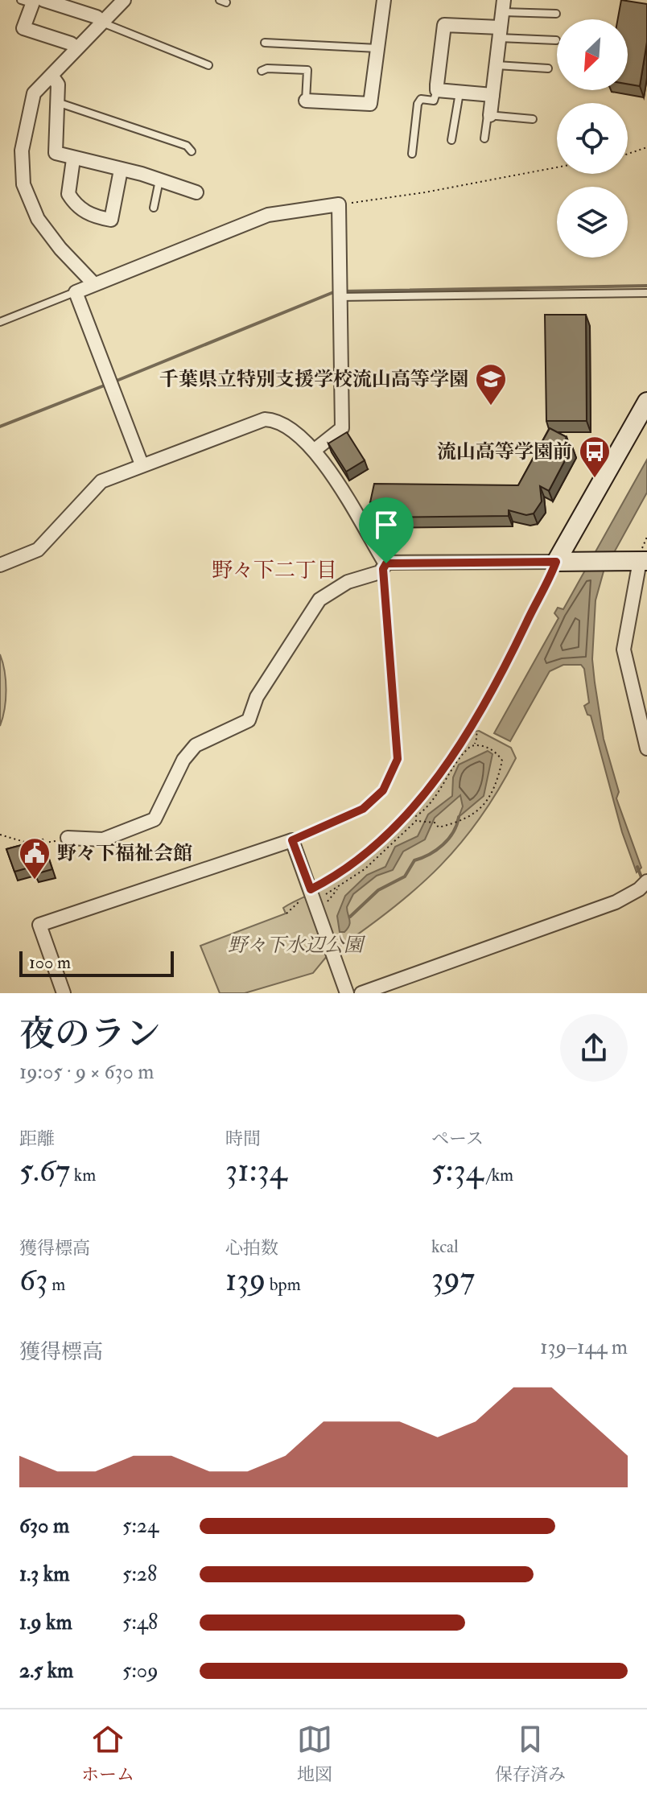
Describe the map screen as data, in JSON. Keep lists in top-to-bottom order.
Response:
{
  "districts": ["野々下二丁目"],
  "parks": ["野々下水辺公園"],
  "places": {
    "school or university": ["千葉県立特別支援学校流山高等学園"],
    "bus stop": ["流山高等学園前"],
    "public building": ["野々下福祉会館"]
  },
  "scale_bar": "100 m",
  "north": "bottom left",
  "page": {
    "scale": "100 m",
    "heading": ["夜のラン", "19:05 · 9 × 630 m"],
    "stats": [
      ["距離", "5.67 km"],
      ["時間", "31:34"],
      ["ペース", "5:34 /km"],
      ["獲得標高", "63 m"],
      ["心拍数", "139 bpm"],
      ["kcal", "397"]
    ],
    "chart": ["獲得標高", "139–144 m"],
    "list": [
      {
        "name": "630 m",
        "note": "5:24"
      },
      {
        "name": "1.3 km",
        "note": "5:28"
      },
      {
        "name": "1.9 km",
        "note": "5:48"
      },
      {
        "name": "2.5 km",
        "note": "5:09"
      }
    ],
    "tabs": ["ホーム", "地図", "保存済み"]
  }
}
